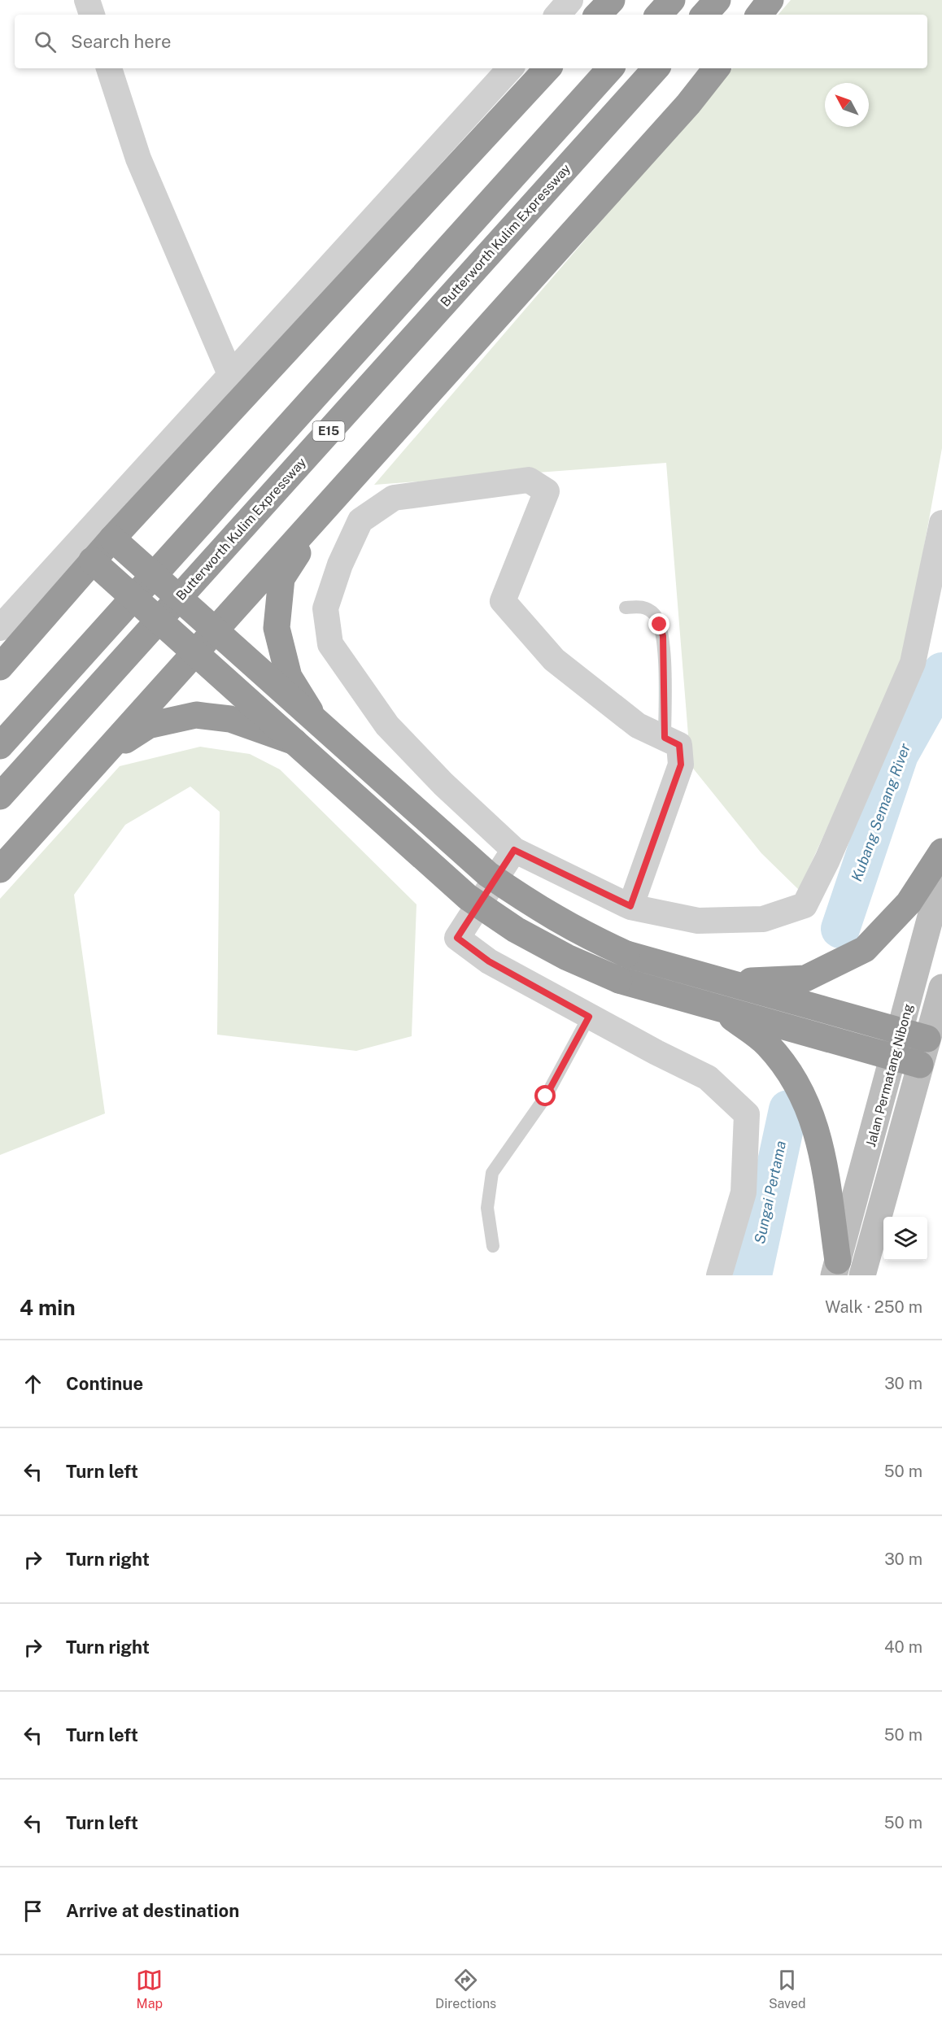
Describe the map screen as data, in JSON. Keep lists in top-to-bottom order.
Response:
{
  "streets": {
    "highway": ["Butterworth Kulim Expressway", "E15"],
    "main road": ["Jalan Permatang Nibong"]
  },
  "water": ["Kubang Semang River", "Sungai Pertama"],
  "north": "top left",
  "page": {
    "search": "Search here",
    "heading": ["4 min", "Walk · 250 m"],
    "list": [
      ["Continue", "30 m"],
      ["Turn left", "50 m"],
      ["Turn right", "30 m"],
      ["Turn right", "40 m"],
      ["Turn left", "50 m"],
      ["Turn left", "50 m"],
      "Arrive at destination"
    ],
    "nav": ["Map", "Directions", "Saved"]
  }
}
